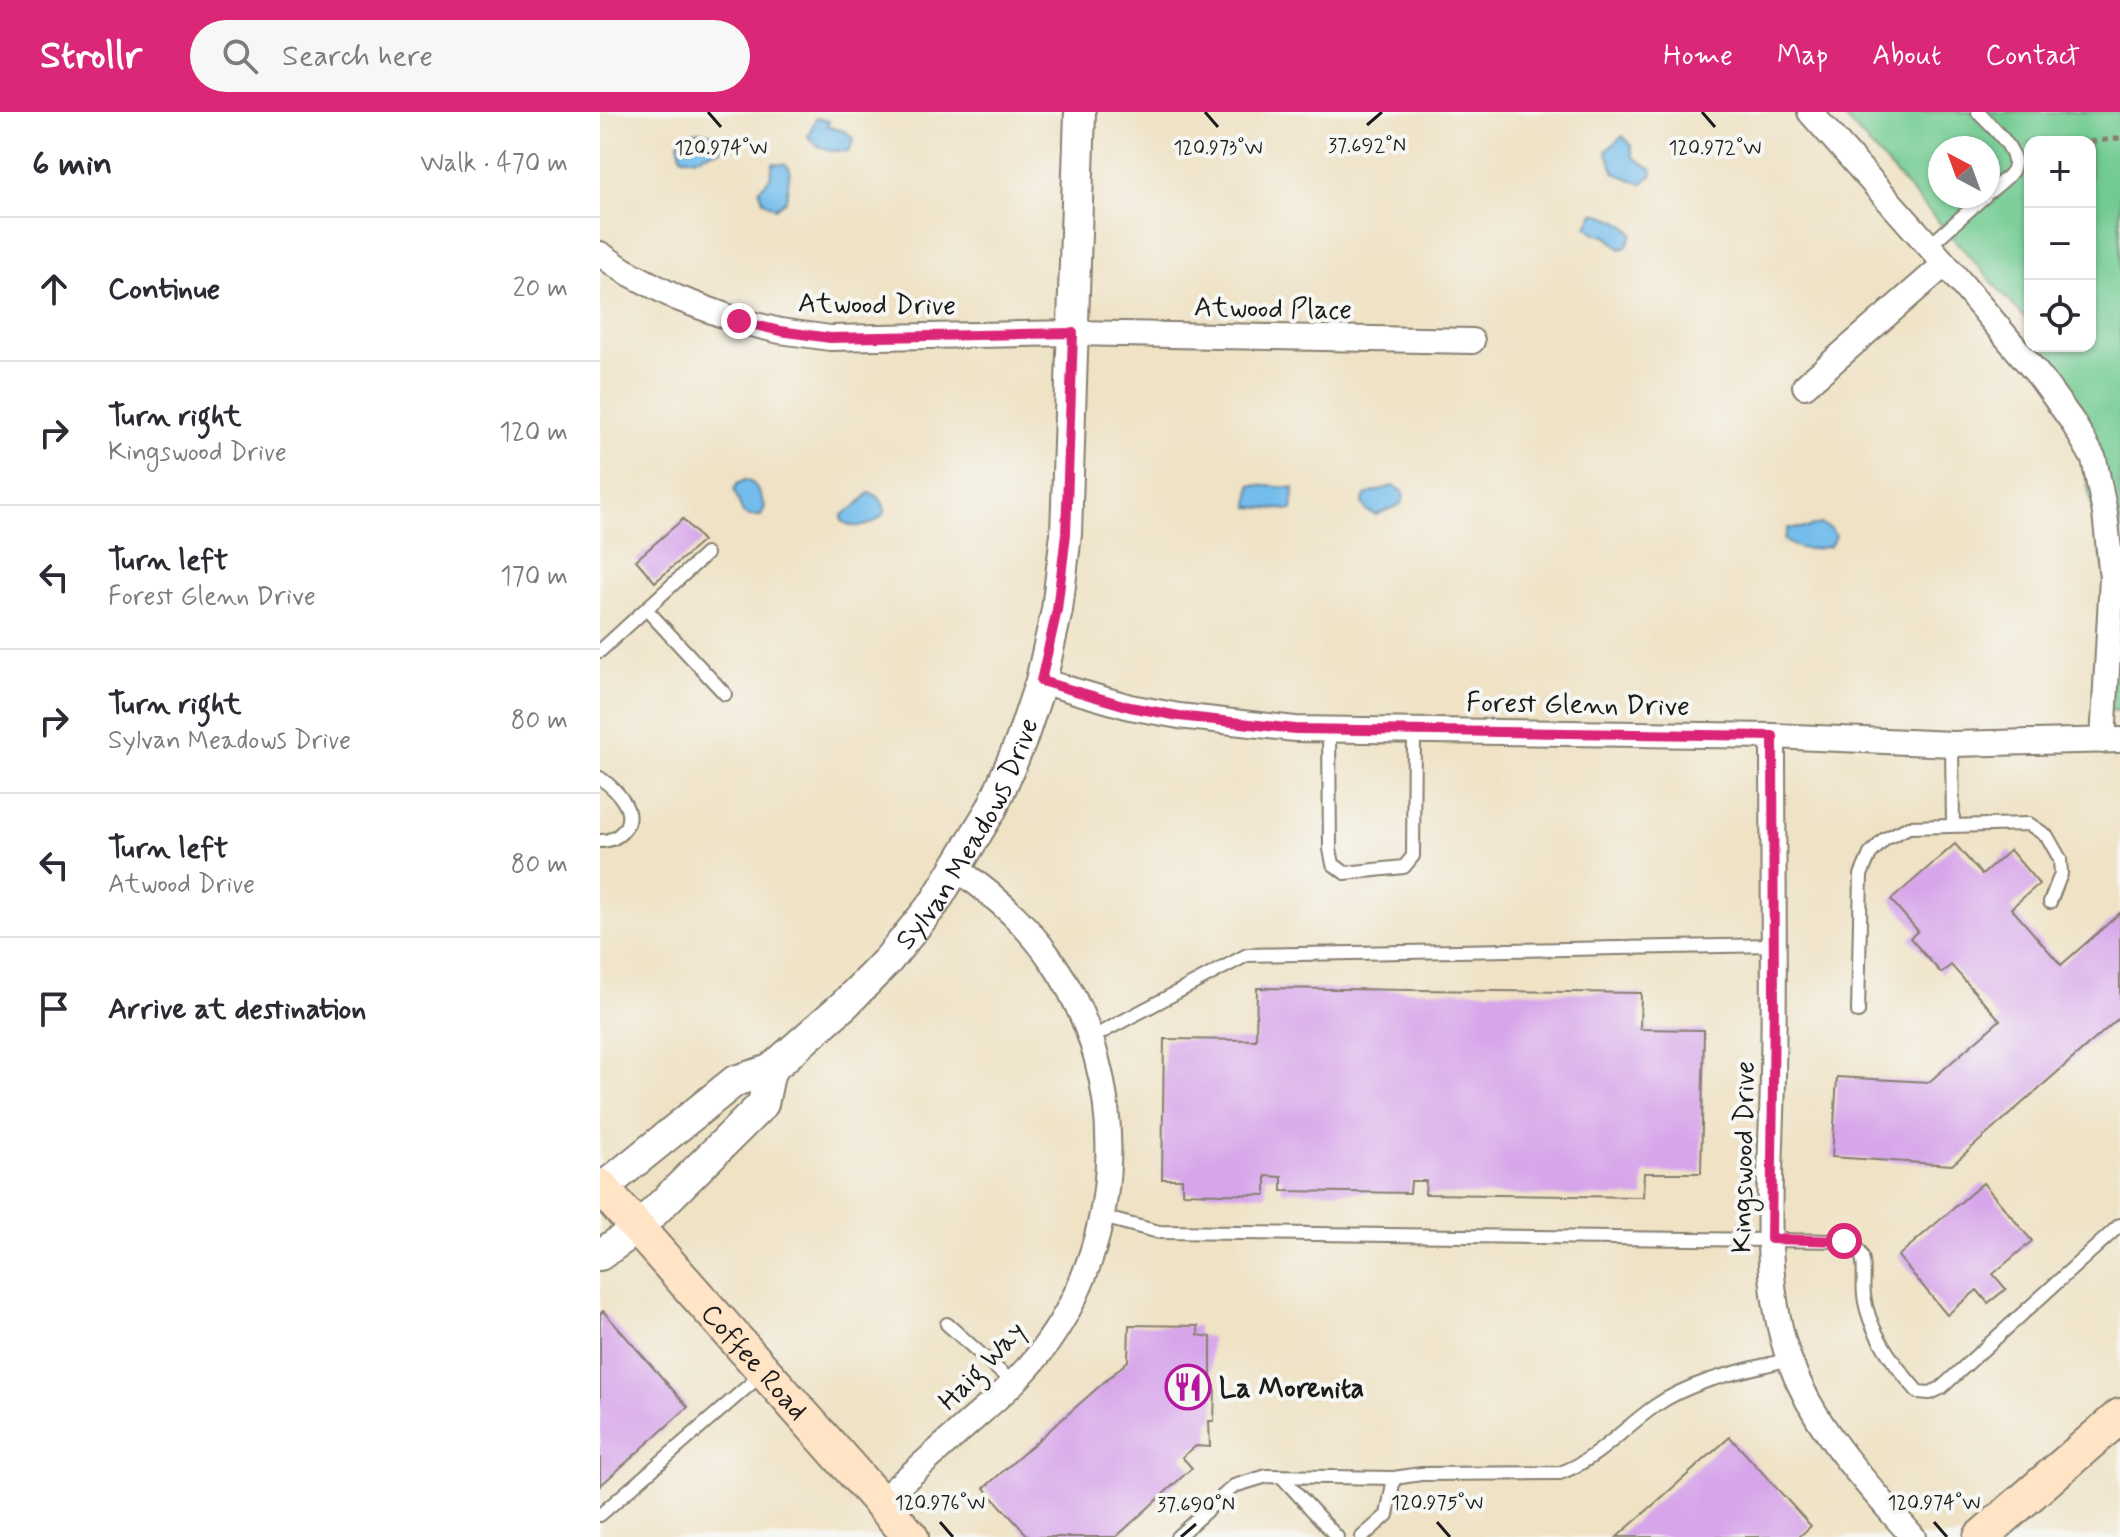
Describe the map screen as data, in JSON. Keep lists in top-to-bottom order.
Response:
{
  "streets": {
    "main road": ["Coffee Road"],
    "street": [
      "Atwood Drive",
      "Atwood Place",
      "Forest Glenn Drive",
      "Sylvan Meadows Drive",
      "Kingswood Drive",
      "Haig Way"
    ]
  },
  "crossings": [
    ["Atwood Drive", "Atwood Place"],
    ["Atwood Drive", "Sylvan Meadows Drive"],
    ["Atwood Place", "Sylvan Meadows Drive"],
    ["Forest Glenn Drive", "Sylvan Meadows Drive"],
    ["Forest Glenn Drive", "Kingswood Drive"],
    ["Sylvan Meadows Drive", "Coffee Road"],
    ["Sylvan Meadows Drive", "Haig Way"],
    ["Coffee Road", "Haig Way"]
  ],
  "places": {
    "restaurant": ["La Morenita"]
  },
  "north": "top left",
  "page": {
    "header": "Strollr",
    "search": "Search here",
    "nav": [
      "Home",
      "Map",
      "About",
      "Contact"
    ],
    "heading": ["6 min", "Walk · 470 m"],
    "map_buttons": ["+", "−"],
    "list": [
      ["Continue", "20 m"],
      ["Turn right", "Kingswood Drive", "120 m"],
      ["Turn left", "Forest Glenn Drive", "170 m"],
      ["Turn right", "Sylvan Meadows Drive", "80 m"],
      ["Turn left", "Atwood Drive", "80 m"],
      "Arrive at destination"
    ]
  },
  "coordinates": [
    "37.692°N",
    "120.974°W",
    "120.973°W",
    "120.972°W",
    "120.976°W",
    "120.975°W",
    "37.690°N"
  ]
}
